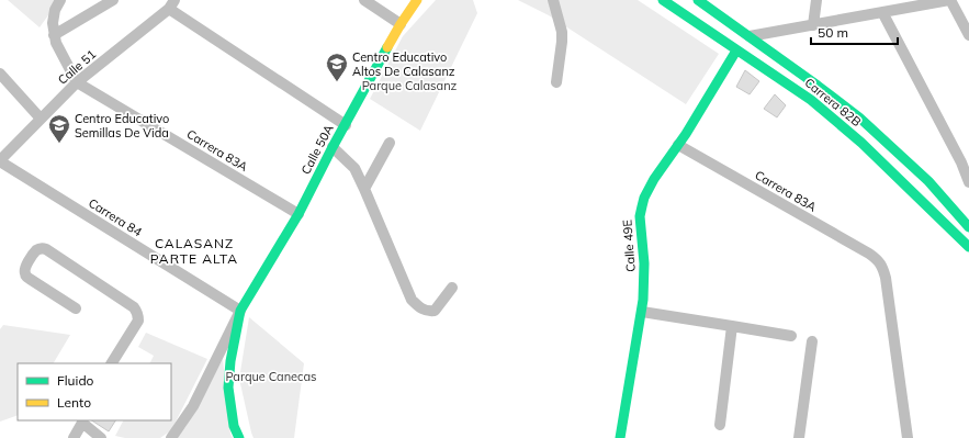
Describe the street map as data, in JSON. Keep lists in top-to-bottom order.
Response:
{
  "streets": {
    "street": [
      "Calle 51",
      "Carrera 82B",
      "Calle 50A",
      "Carrera 83A",
      "Carrera 84",
      "Calle 49E"
    ]
  },
  "crossings": [
    ["Calle 51", "Carrera 83A"],
    ["Calle 51", "Carrera 84"],
    ["Carrera 82B", "Calle 49E"],
    ["Calle 50A", "Carrera 83A"],
    ["Calle 50A", "Carrera 84"],
    ["Carrera 83A", "Calle 49E"]
  ],
  "districts": ["CALASANZ PARTE ALTA"],
  "parks": ["Parque Calasanz", "Parque Canecas"],
  "places": {
    "school or university": ["Centro Educativo Altos De Calasanz", "Centro Educativo Semillas De Vida"]
  },
  "legend": ["Fluido", "Lento"],
  "scale_bar": "50 m"
}
